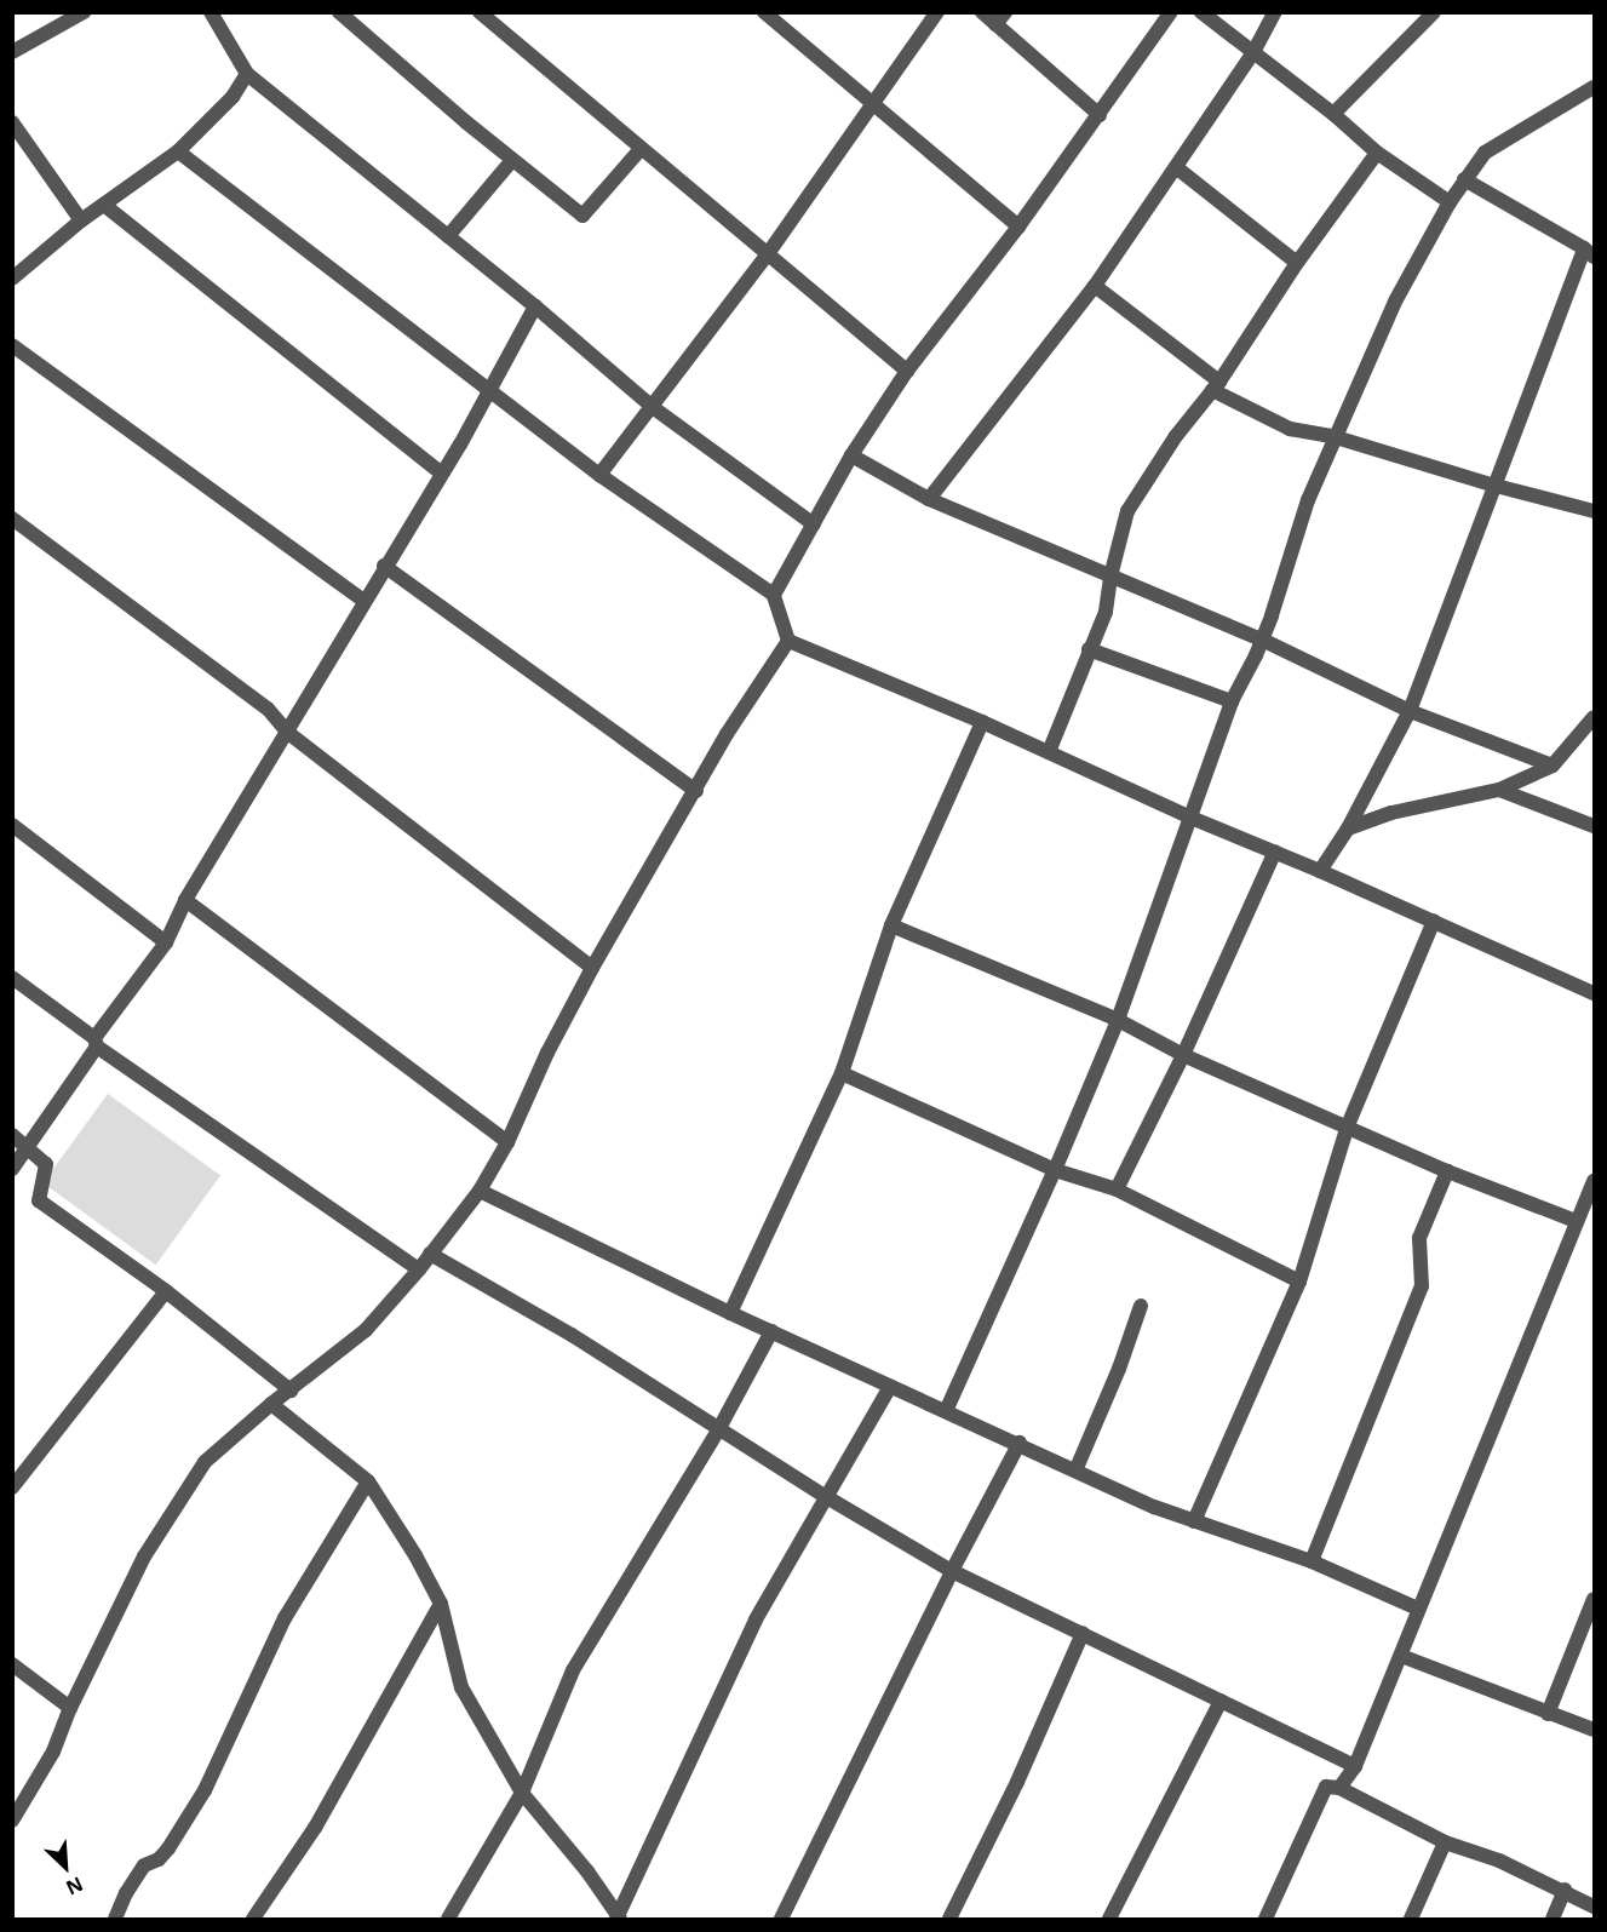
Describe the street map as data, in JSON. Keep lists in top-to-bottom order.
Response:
{
  "north": "bottom right"
}
